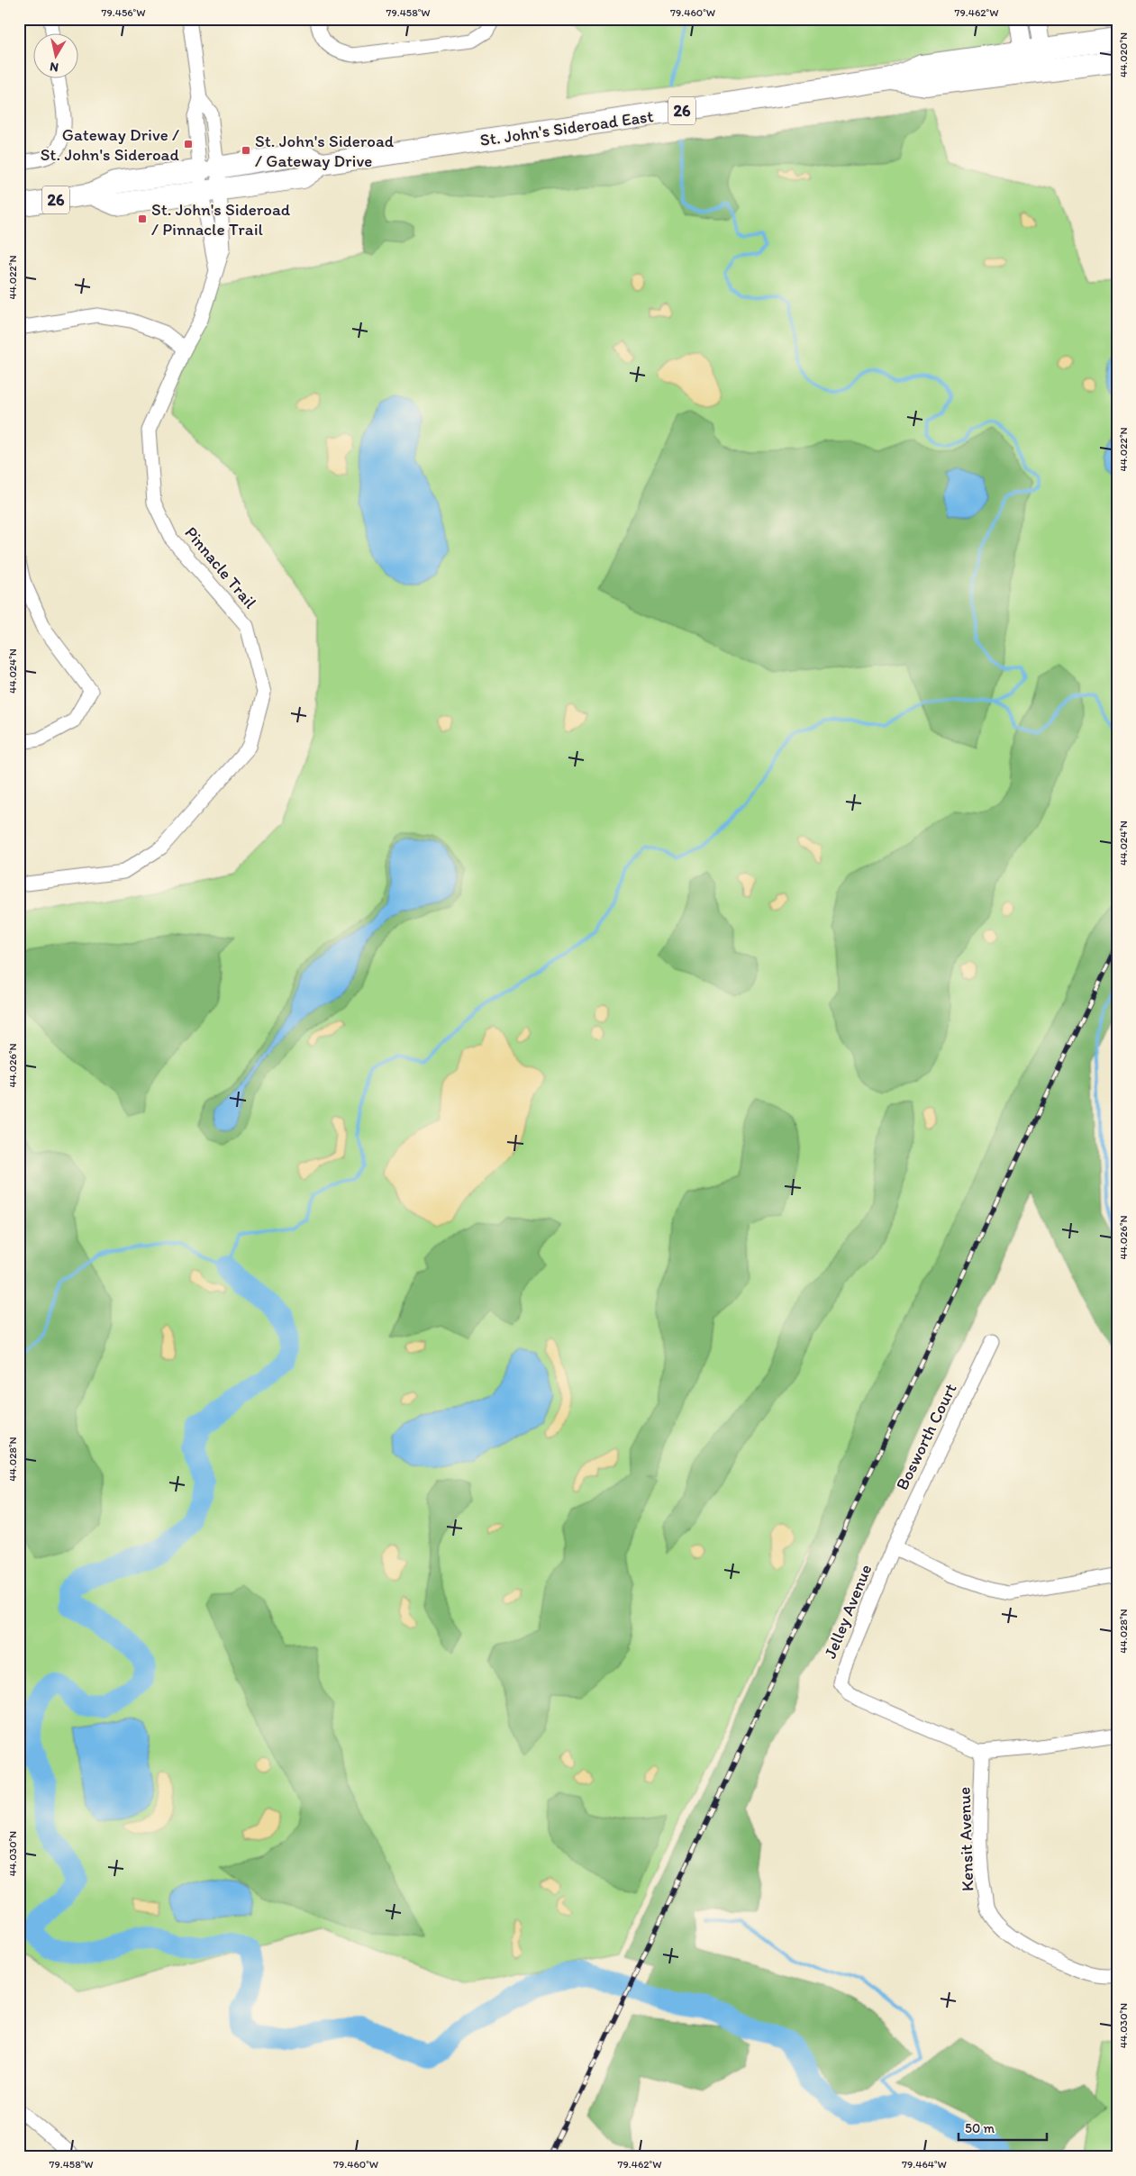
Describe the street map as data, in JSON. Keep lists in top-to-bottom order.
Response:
{
  "streets": {
    "main road": ["26", "St. John's Sideroad East"],
    "street": [
      "Pinnacle Trail",
      "Bosworth Court",
      "Jelley Avenue",
      "Kensit Avenue"
    ]
  },
  "crossings": [
    ["St. John's Sideroad East", "Pinnacle Trail"],
    ["Bosworth Court", "Jelley Avenue"],
    ["Jelley Avenue", "Kensit Avenue"]
  ],
  "places": {
    "transit": ["Gateway Drive / St. John's Sideroad", "St. John's Sideroad / Gateway Drive", "St. John's Sideroad / Pinnacle Trail"]
  },
  "scale_bar": "50 m",
  "north": "bottom",
  "coordinates": [
    "79.456°W",
    "79.458°W",
    "79.460°W",
    "79.462°W",
    "44.020°N",
    "44.022°N",
    "44.024°N",
    "44.026°N",
    "44.028°N",
    "44.030°N",
    "79.464°W"
  ]
}
